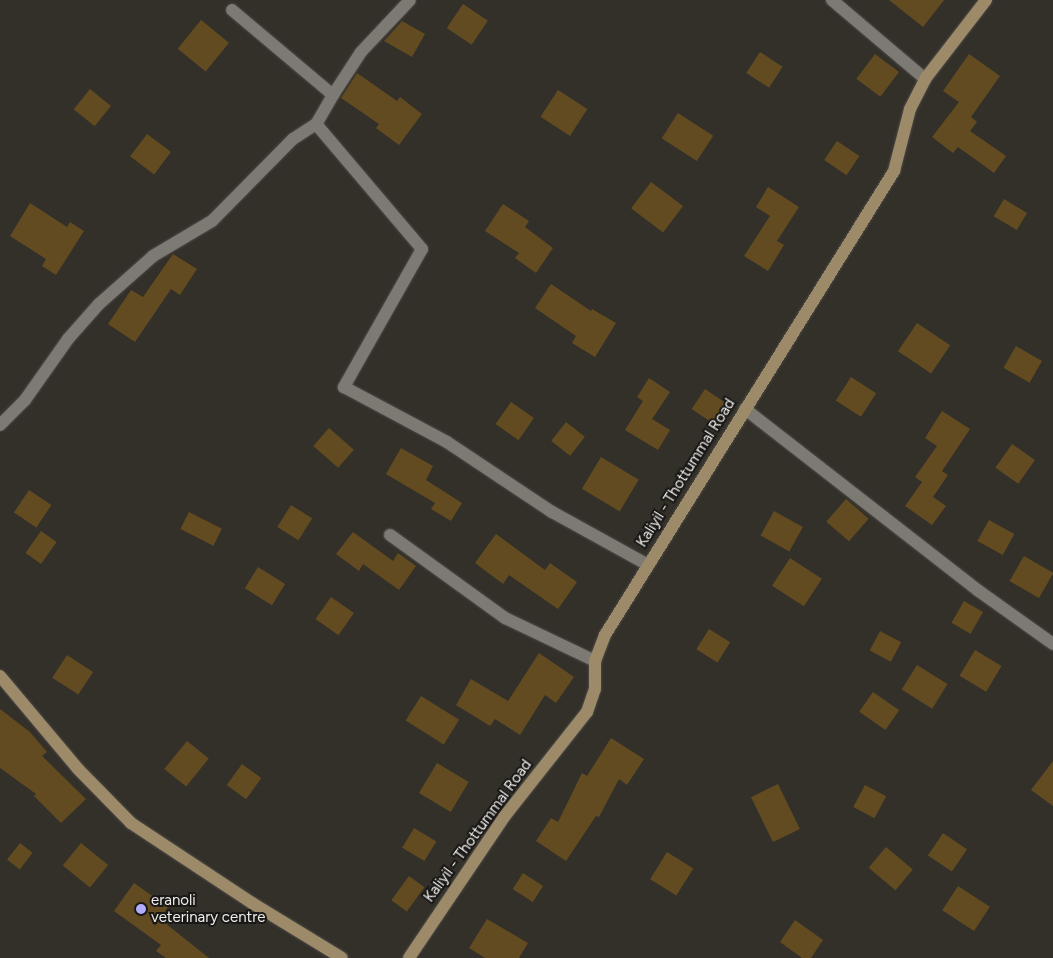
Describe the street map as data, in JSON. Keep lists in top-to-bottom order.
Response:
{
  "streets": {
    "main road": ["Kaliyil - Thottummal Road"]
  },
  "places": ["eranoli veterinary centre"]
}
